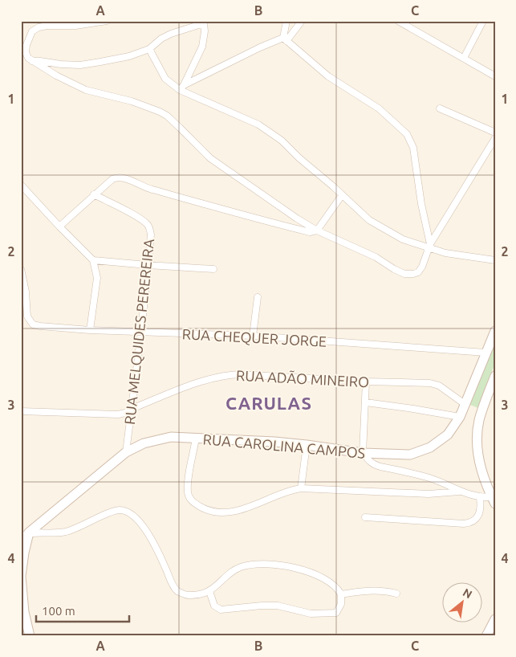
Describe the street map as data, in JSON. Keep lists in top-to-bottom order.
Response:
{
  "streets": {
    "main road": ["RUA CAROLINA CAMPOS"],
    "street": ["RUA MELQUIDES PEREREIRA", "RUA CHEQUER JORGE", "RUA ADÃO MINEIRO"]
  },
  "crossings": [
    ["RUA MELQUIDES PEREREIRA", "RUA CHEQUER JORGE"],
    ["RUA MELQUIDES PEREREIRA", "RUA ADÃO MINEIRO"],
    ["RUA MELQUIDES PEREREIRA", "RUA CAROLINA CAMPOS"],
    ["RUA CHEQUER JORGE", "RUA CAROLINA CAMPOS"],
    ["RUA ADÃO MINEIRO", "RUA CAROLINA CAMPOS"]
  ],
  "districts": ["CARULAS"],
  "scale_bar": "100 m",
  "north": "top right",
  "grid": {
    "columns": ["A", "B", "C"],
    "rows": [
      "1",
      "2",
      "3",
      "4"
    ]
  }
}
